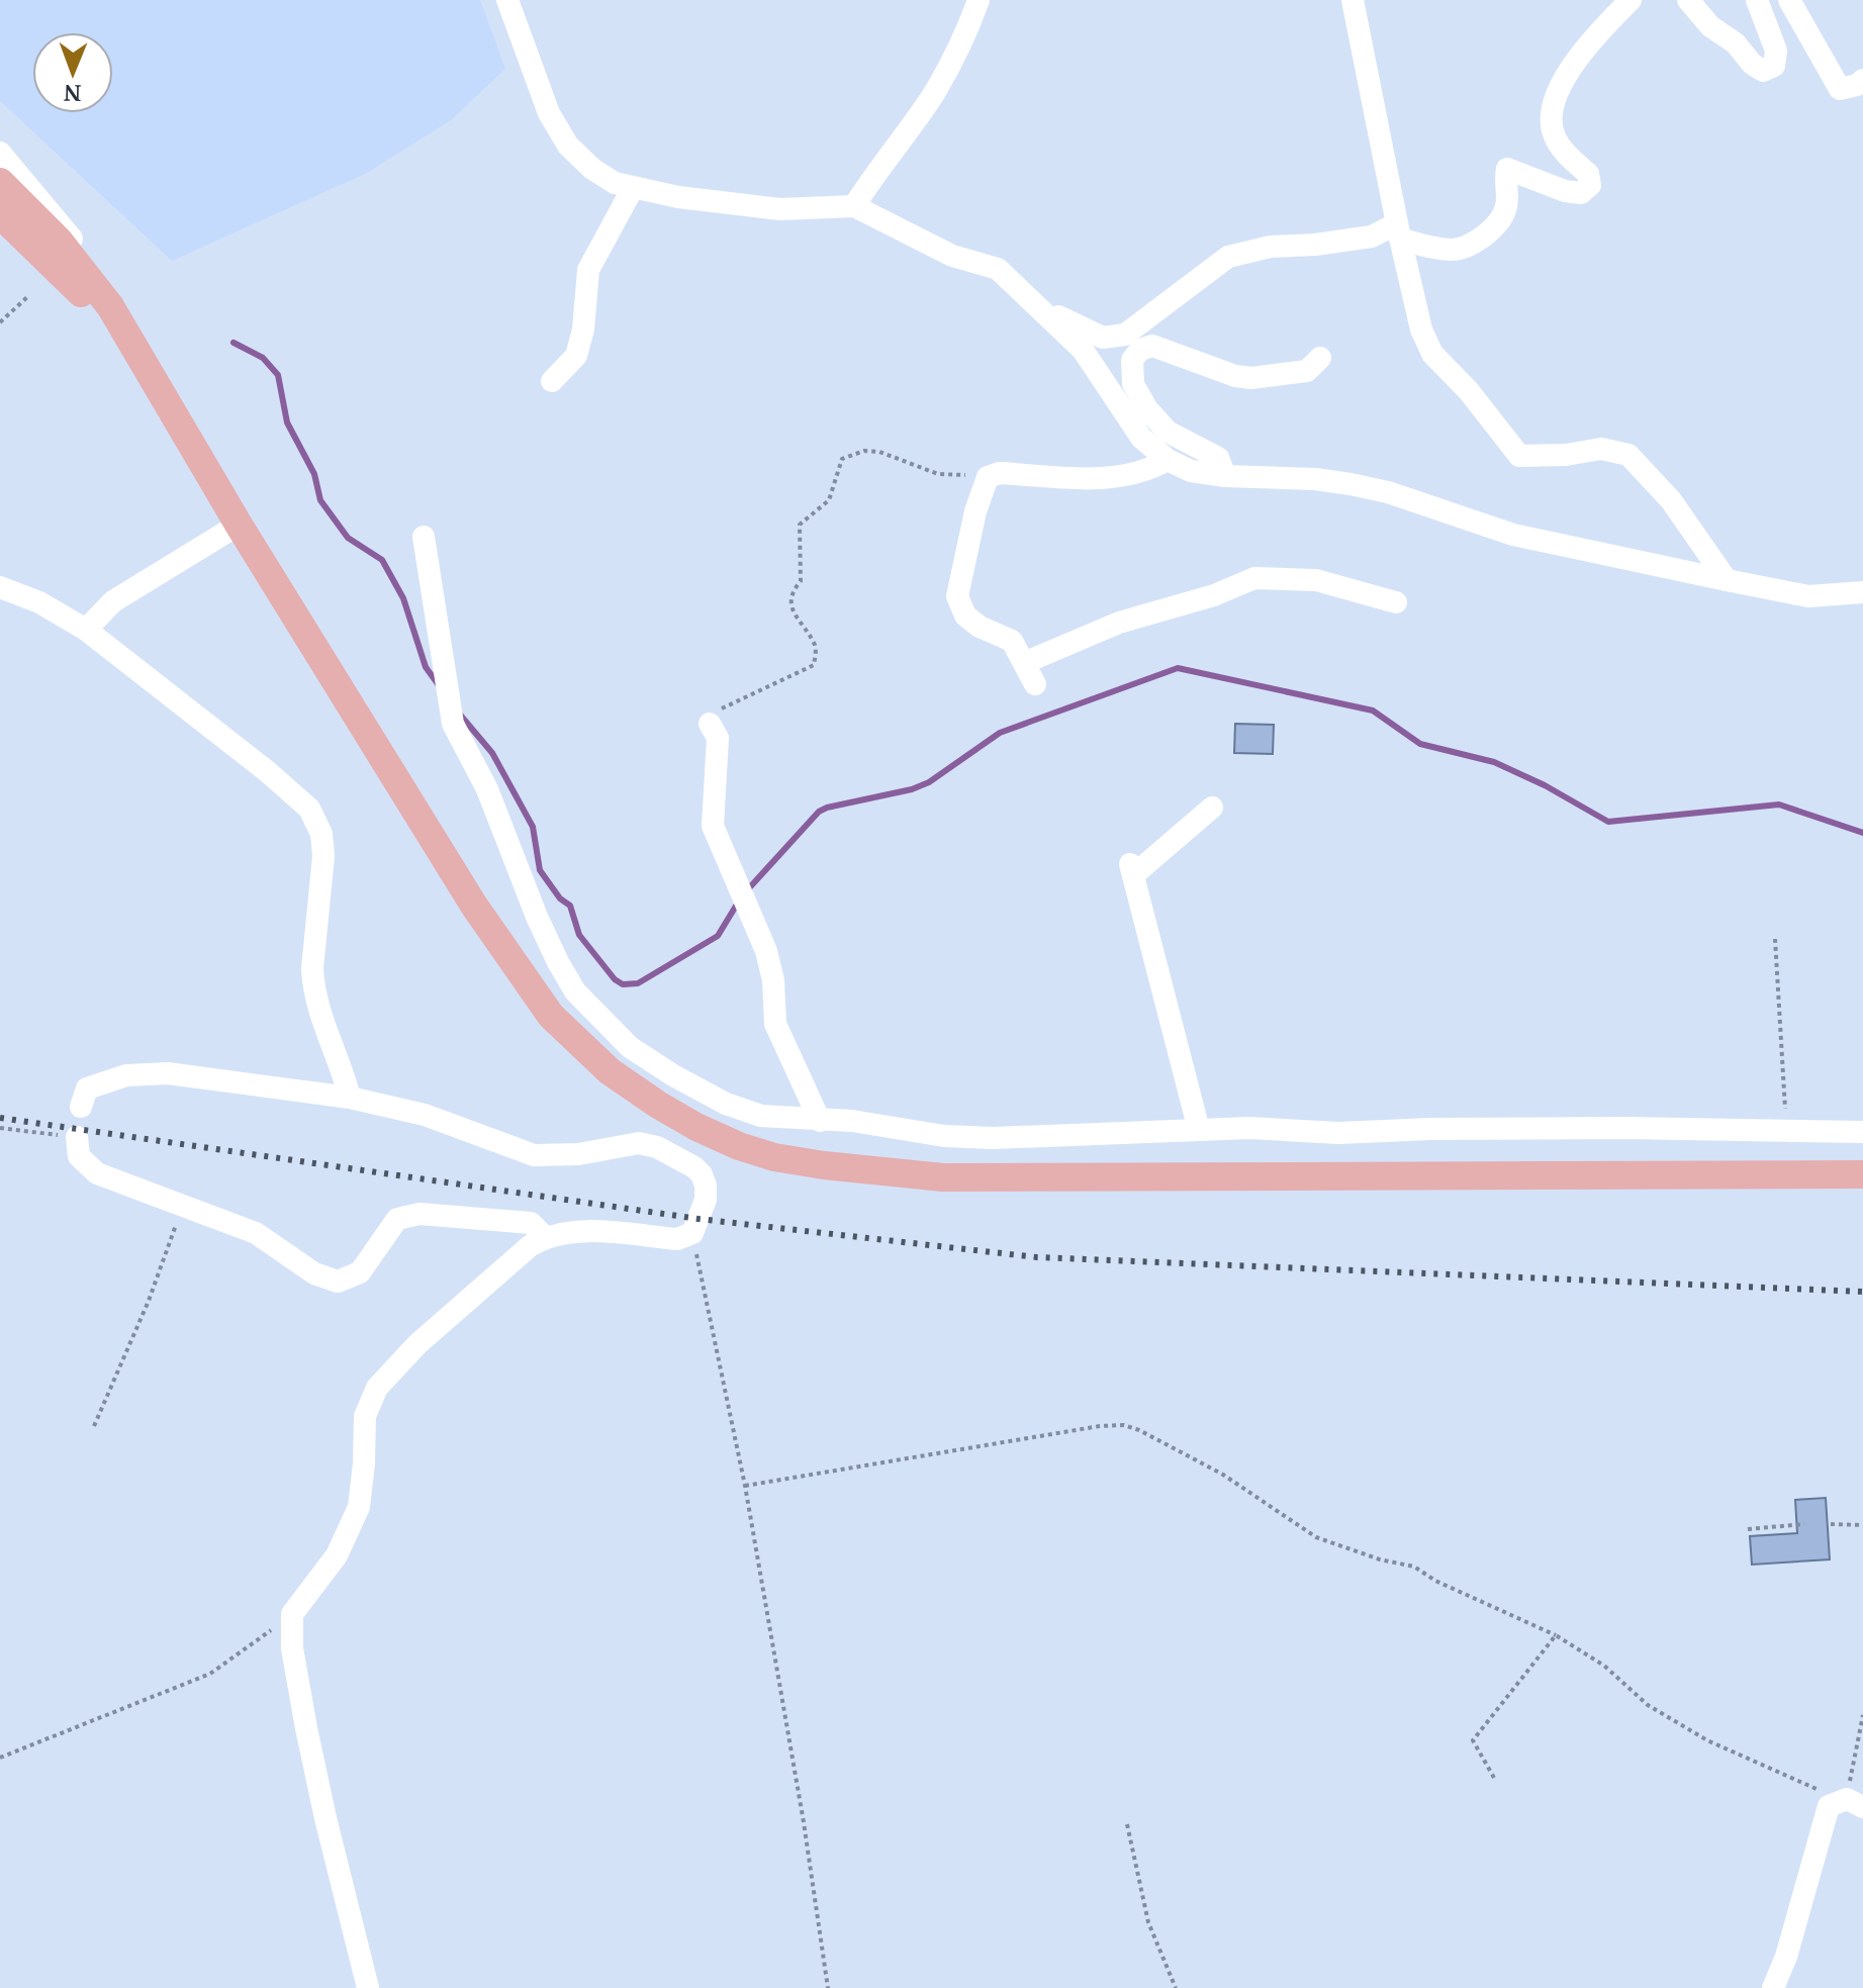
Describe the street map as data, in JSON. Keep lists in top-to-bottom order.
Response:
{
  "north": "bottom"
}
